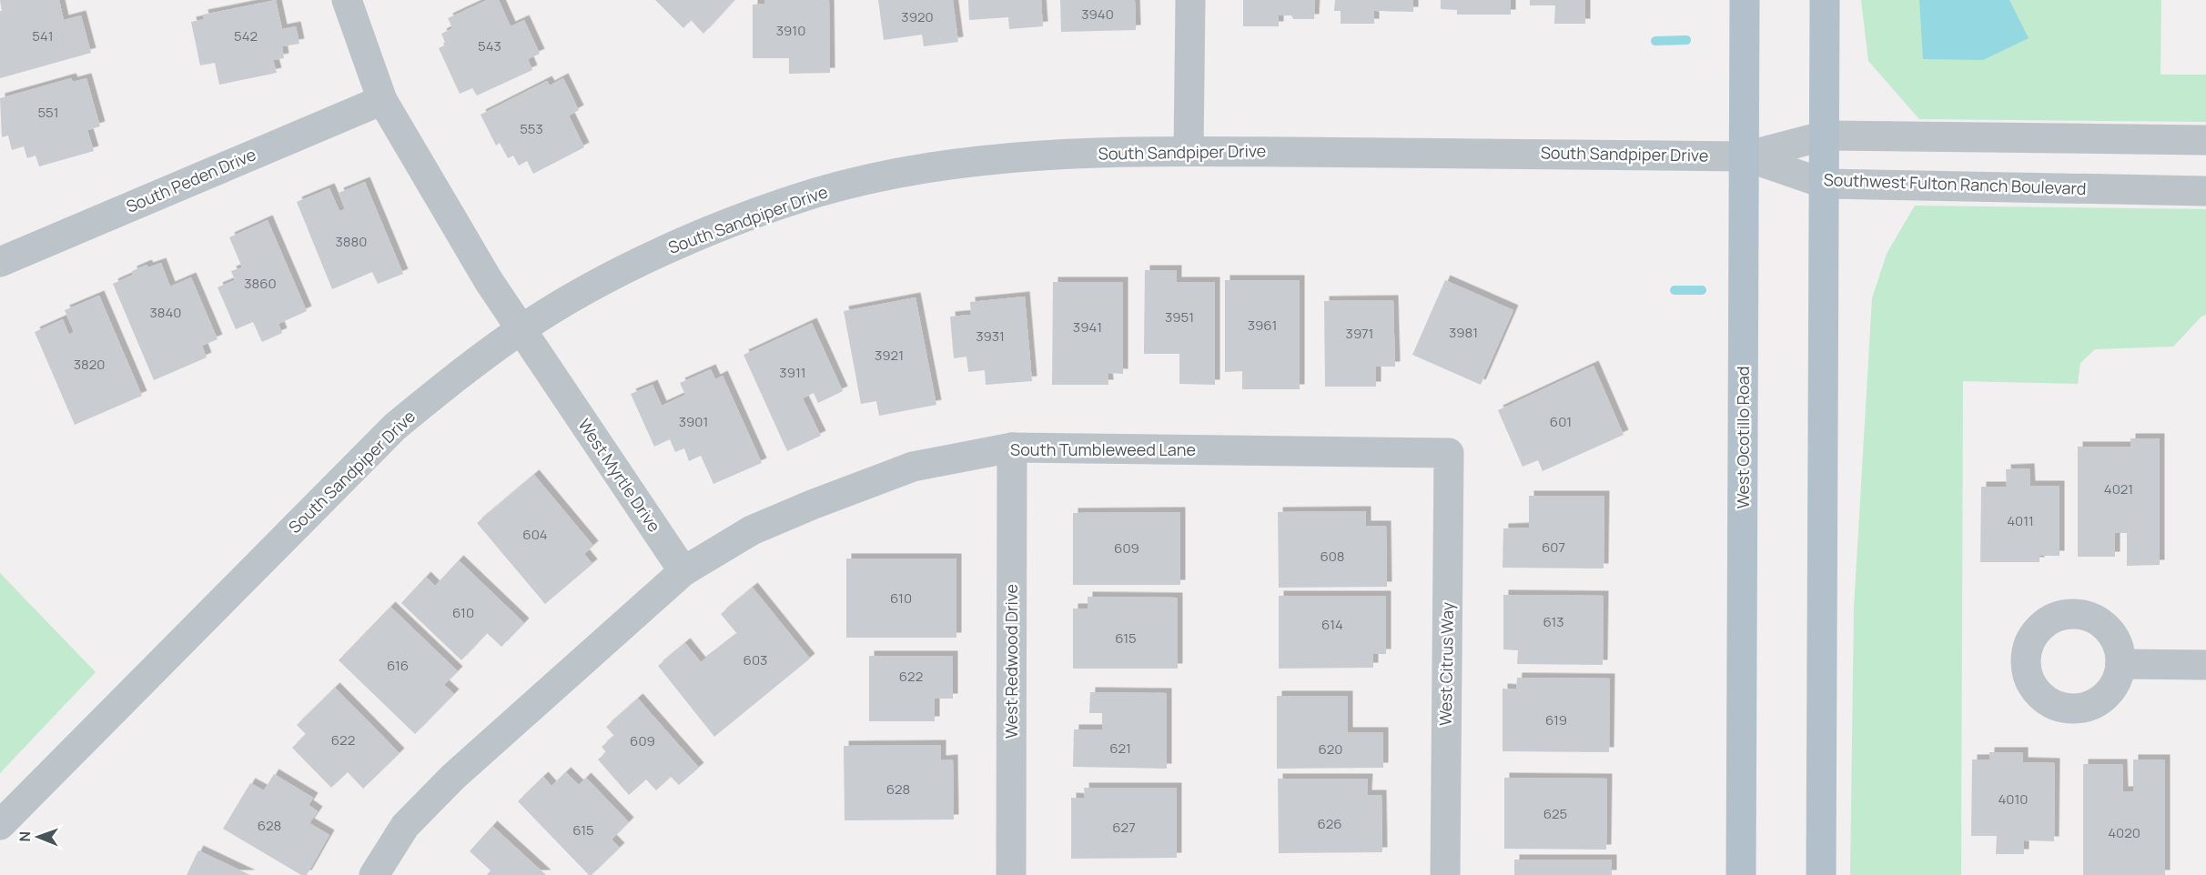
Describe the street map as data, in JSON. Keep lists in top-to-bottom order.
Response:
{
  "streets": {
    "main road": ["West Ocotillo Road"],
    "street": [
      "South Sandpiper Drive",
      "South Peden Drive",
      "Southwest Fulton Ranch Boulevard",
      "South Tumbleweed Lane",
      "West Myrtle Drive",
      "West Redwood Drive",
      "West Citrus Way"
    ]
  },
  "crossings": [
    ["South Sandpiper Drive", "Southwest Fulton Ranch Boulevard"],
    ["South Sandpiper Drive", "West Ocotillo Road"],
    ["South Sandpiper Drive", "West Myrtle Drive"],
    ["South Peden Drive", "West Myrtle Drive"],
    ["Southwest Fulton Ranch Boulevard", "West Ocotillo Road"],
    ["South Tumbleweed Lane", "West Myrtle Drive"],
    ["South Tumbleweed Lane", "West Redwood Drive"],
    ["South Tumbleweed Lane", "West Citrus Way"]
  ],
  "house_numbers": [
    "3940",
    "3920",
    "3910",
    "541",
    "542",
    "543",
    "551",
    "553",
    "3880",
    "3860",
    "3840",
    "3951",
    "3961",
    "3941",
    "3981",
    "3971",
    "3931",
    "3921",
    "3820",
    "3911",
    "3901",
    "601",
    "4021",
    "4011",
    "604",
    "607",
    "609",
    "608",
    "610",
    "610",
    "613",
    "614",
    "615",
    "603",
    "616",
    "622",
    "619",
    "622",
    "609",
    "621",
    "620",
    "628",
    "4010",
    "625",
    "626",
    "628",
    "627",
    "615",
    "4020"
  ],
  "north": "left"
}
